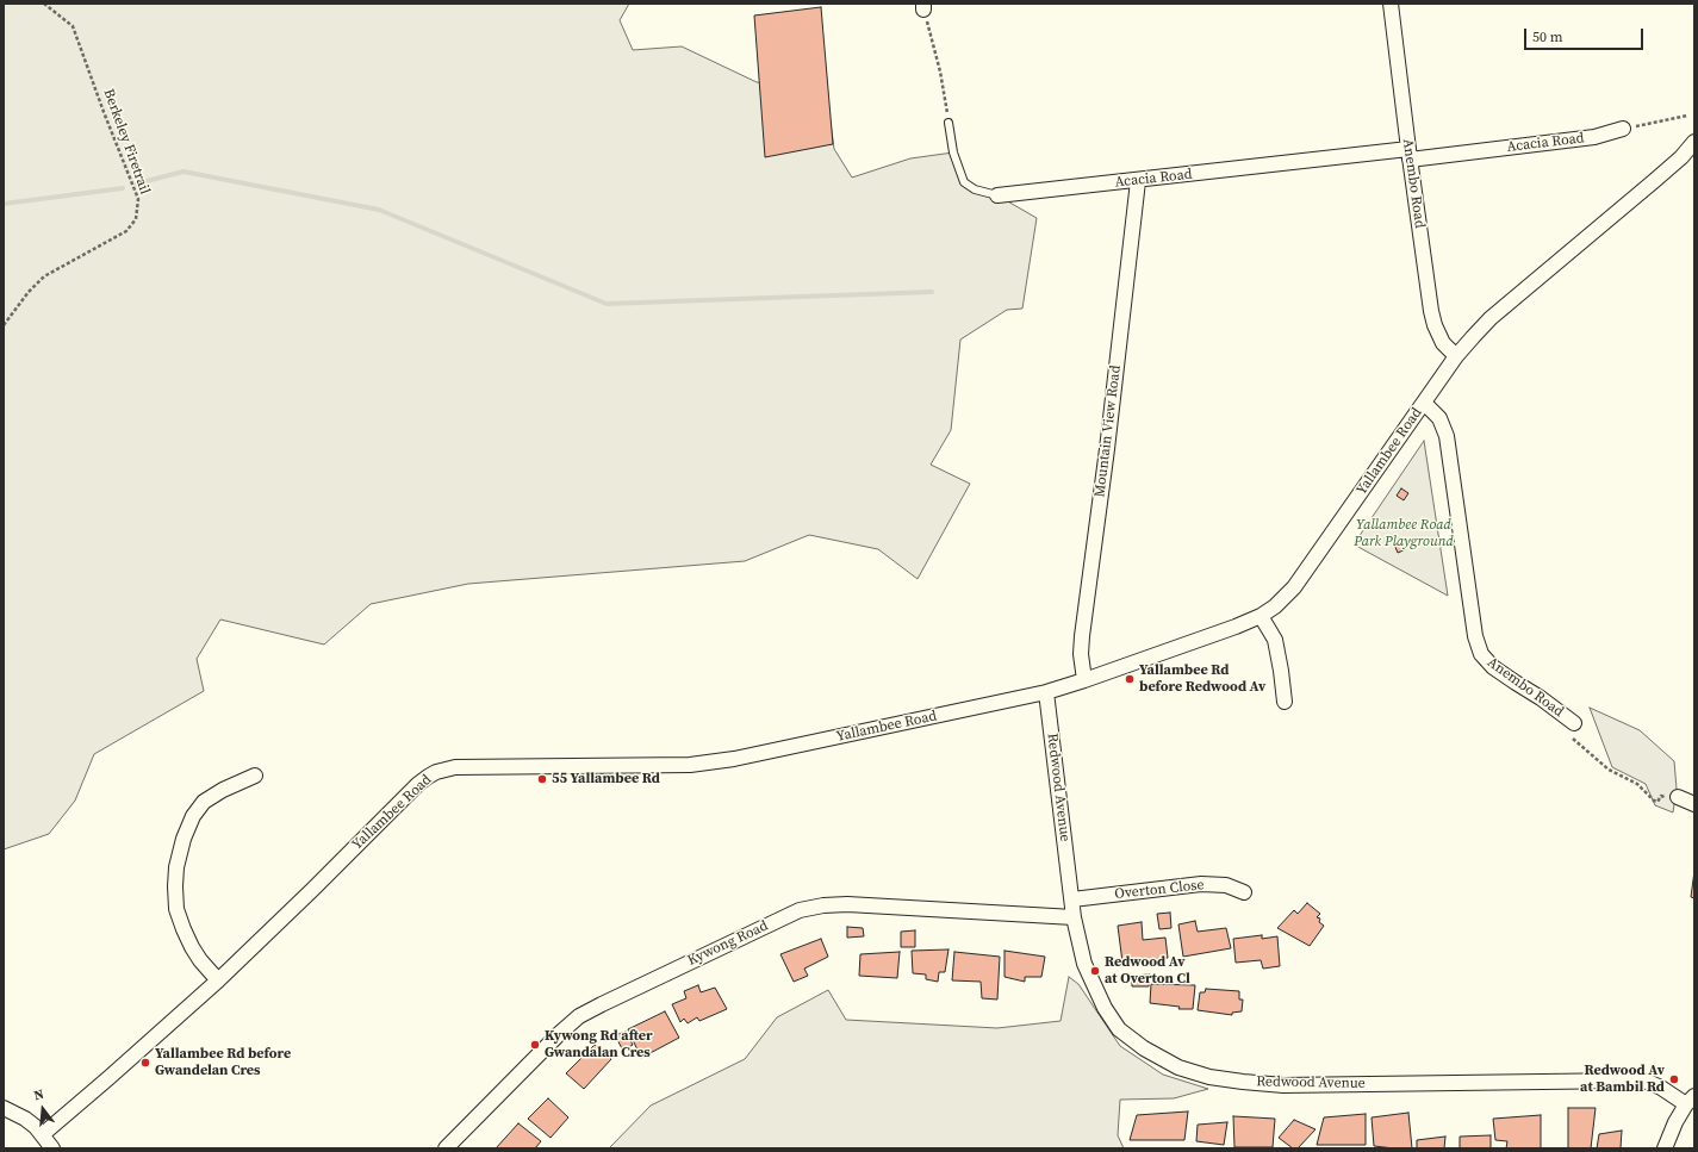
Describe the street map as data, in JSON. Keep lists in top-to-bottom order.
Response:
{
  "streets": {
    "street": [
      "Acacia Road",
      "Anembo Road",
      "Mountain View Road",
      "Yallambee Road",
      "Redwood Avenue",
      "Overton Close",
      "Kywong Road"
    ],
    "path": ["Berkeley Firetrail"]
  },
  "crossings": [
    ["Acacia Road", "Anembo Road"],
    ["Acacia Road", "Mountain View Road"],
    ["Anembo Road", "Yallambee Road"],
    ["Mountain View Road", "Yallambee Road"],
    ["Yallambee Road", "Redwood Avenue"],
    ["Redwood Avenue", "Overton Close"],
    ["Redwood Avenue", "Kywong Road"]
  ],
  "parks": ["Yallambee Road Park Playground"],
  "places": [
    "Yallambee Rd before Redwood Av",
    "55 Yallambee Rd",
    "Redwood Av at Overton Cl",
    "Kywong Rd after Gwandalan Cres",
    "Yallambee Rd before Gwandelan Cres",
    "Redwood Av at Bambil Rd"
  ],
  "scale_bar": "50 m",
  "north": "top"
}
